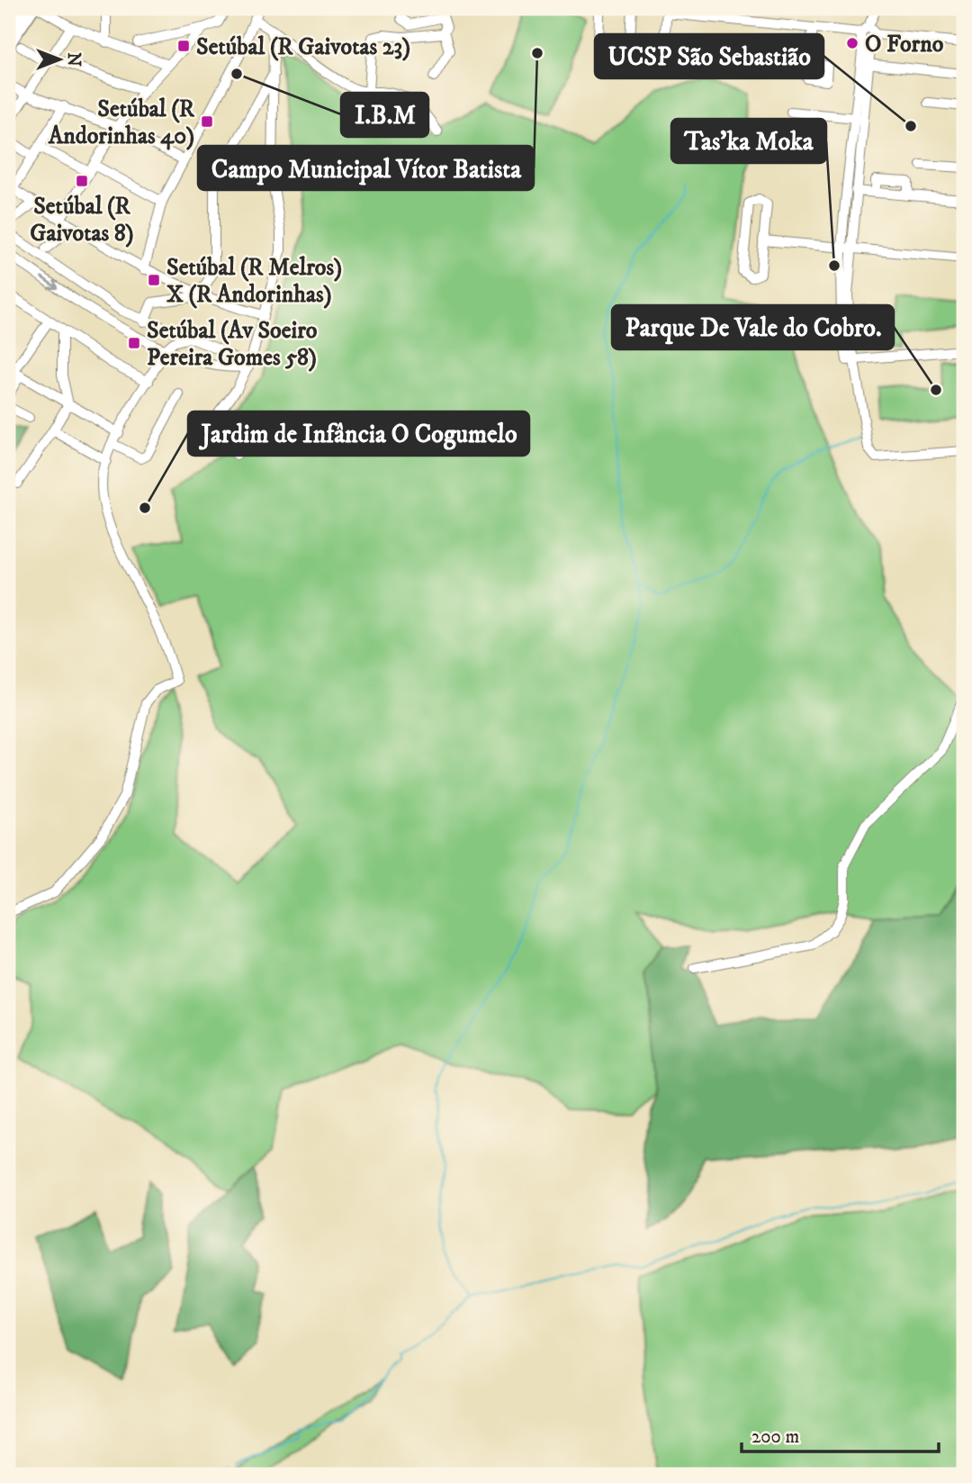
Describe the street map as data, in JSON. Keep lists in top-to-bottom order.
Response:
{
  "places": {
    "other": [
      "O Forno",
      "Campo Municipal Vítor Batista",
      "I.B.M",
      "UCSP São Sebastião",
      "Tas'ka Moka",
      "Parque De Vale do Cobro.",
      "Jardim de Infância O Cogumelo"
    ],
    "transit": [
      "Setúbal (R Gaivotas 23)",
      "Setúbal (R Andorinhas 40)",
      "Setúbal (R Gaivotas 8)",
      "Setúbal (R Melros) X (R Andorinhas)",
      "Setúbal (Av Soeiro Pereira Gomes 58)"
    ]
  },
  "scale_bar": "200 m",
  "north": "right"
}
